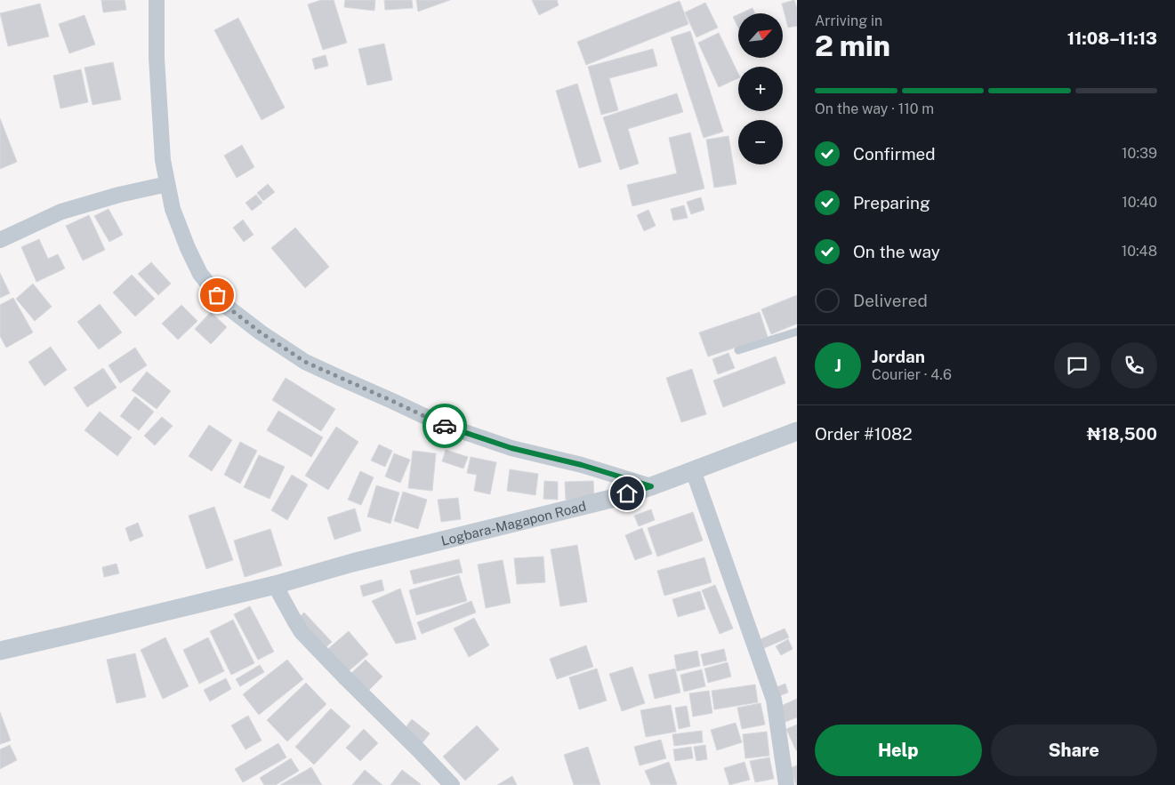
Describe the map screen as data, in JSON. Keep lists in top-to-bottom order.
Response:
{
  "streets": {
    "street": ["Logbara-Magapon Road"]
  },
  "north": "top right",
  "page": {
    "heading": ["2 min", "Arriving in", "11:08–11:13"],
    "panel": [
      "Jordan",
      "Courier · 4.6",
      "Order #1082",
      "₦18,500"
    ],
    "map_buttons": ["+", "−"],
    "bar": "On the way · 110 m",
    "list": [
      ["Confirmed", "10:39"],
      ["Preparing", "10:40"],
      ["On the way", "10:48"],
      "Delivered"
    ],
    "round": "J",
    "buttons": ["Help", "Share"]
  }
}
